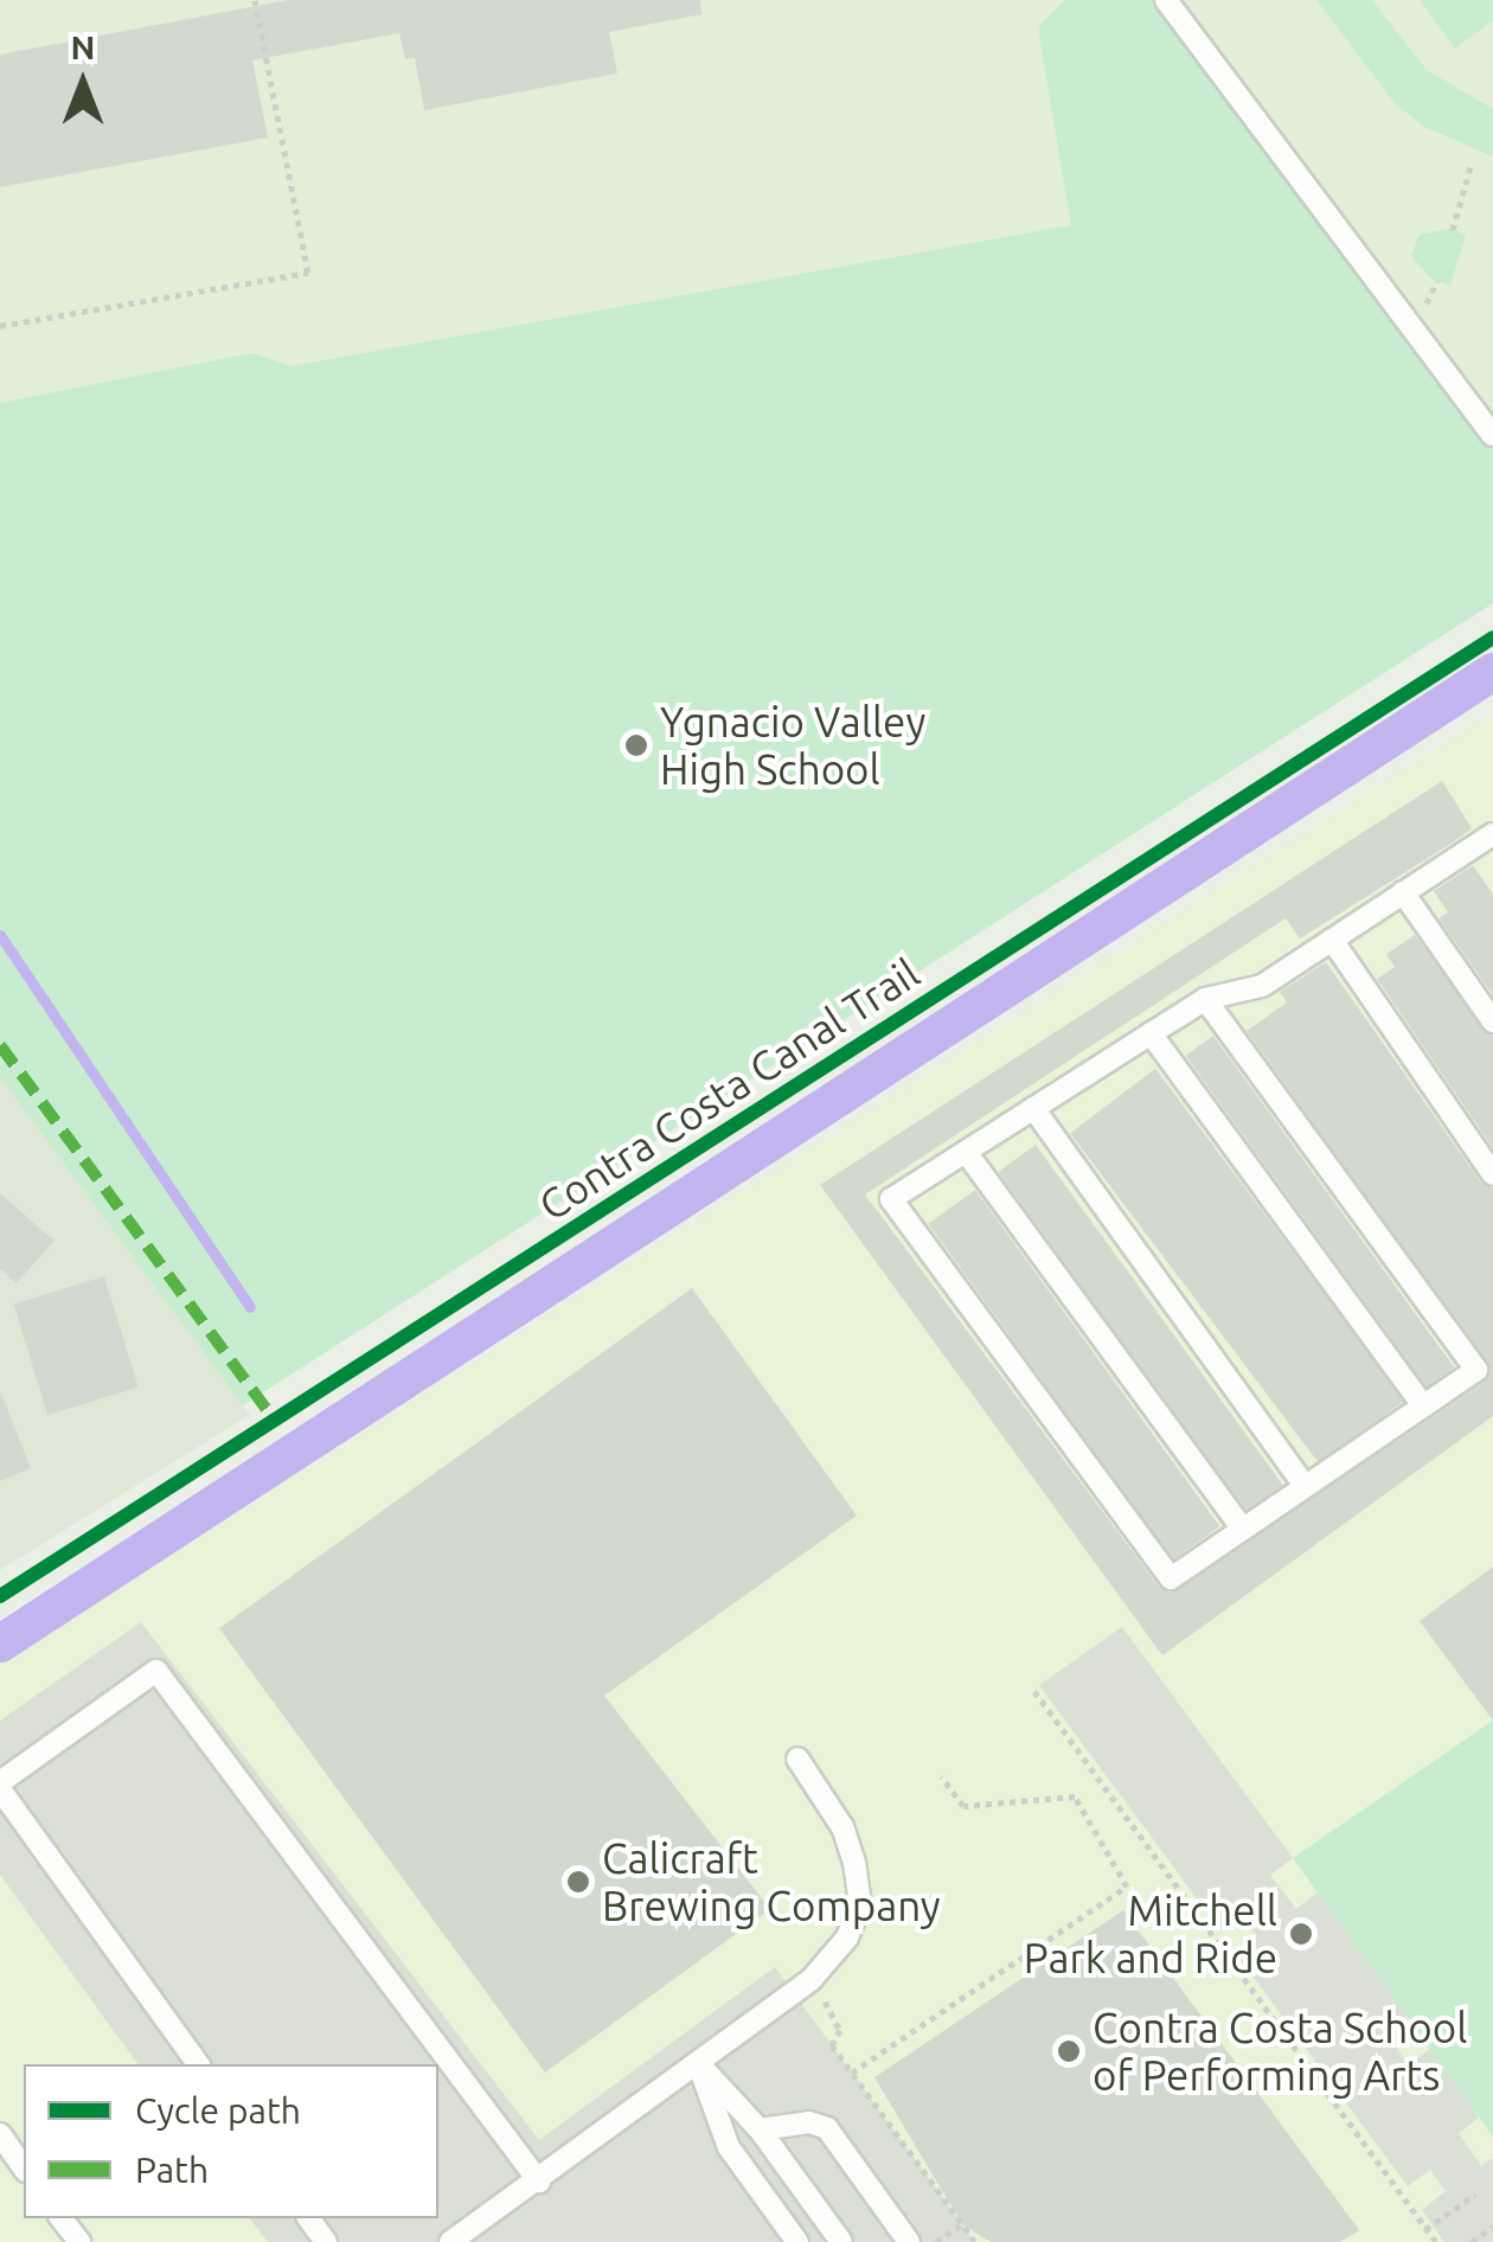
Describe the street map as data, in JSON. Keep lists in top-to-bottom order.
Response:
{
  "streets": {
    "cycle path": ["Contra Costa Canal Trail"]
  },
  "places": [
    "Ygnacio Valley High School",
    "Calicraft Brewing Company",
    "Mitchell Park and Ride",
    "Contra Costa School of Performing Arts"
  ],
  "legend": ["Cycle path", "Path"],
  "north": "top"
}
